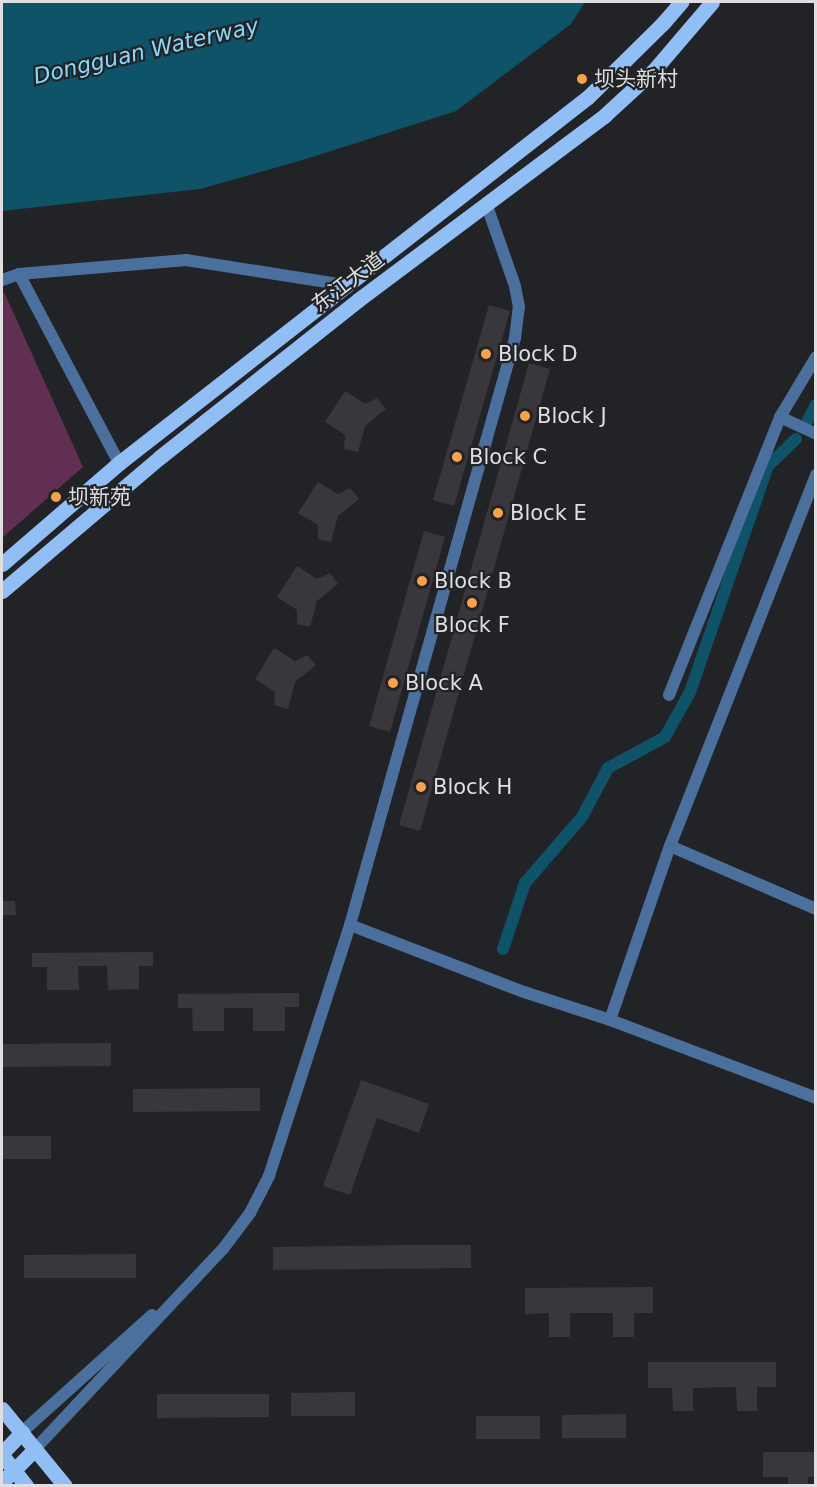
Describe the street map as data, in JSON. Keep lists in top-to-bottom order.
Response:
{
  "streets": {
    "main road": ["东江大道"]
  },
  "water": ["Dongguan Waterway"],
  "places": [
    "坝头新村",
    "Block D",
    "Block J",
    "Block C",
    "坝新苑",
    "Block E",
    "Block B",
    "Block F",
    "Block A",
    "Block H"
  ]
}
